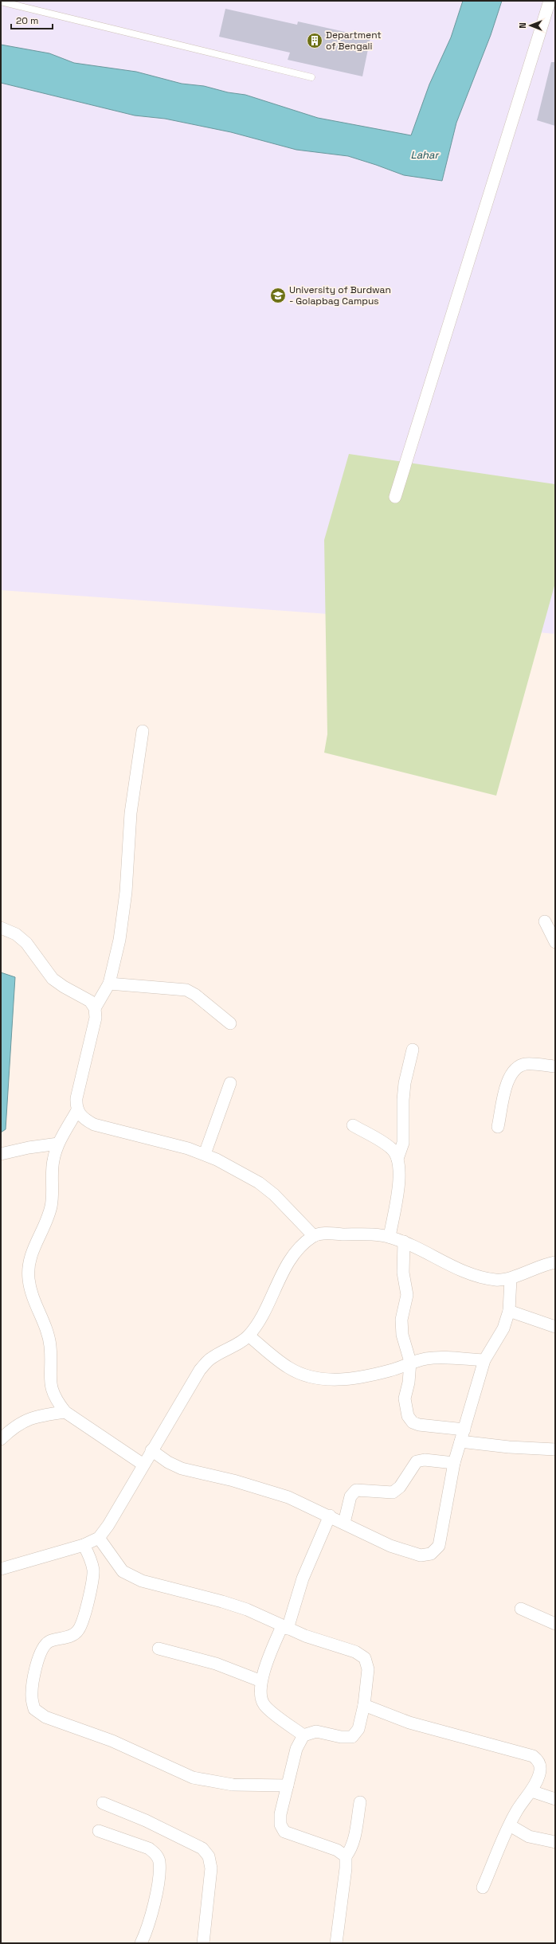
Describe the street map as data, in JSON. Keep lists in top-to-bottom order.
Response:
{
  "water": ["Lahar"],
  "places": {
    "building": ["Department of Bengali"],
    "school or university": ["University of Burdwan - Golapbag Campus"]
  },
  "scale_bar": "20 m",
  "north": "left"
}
